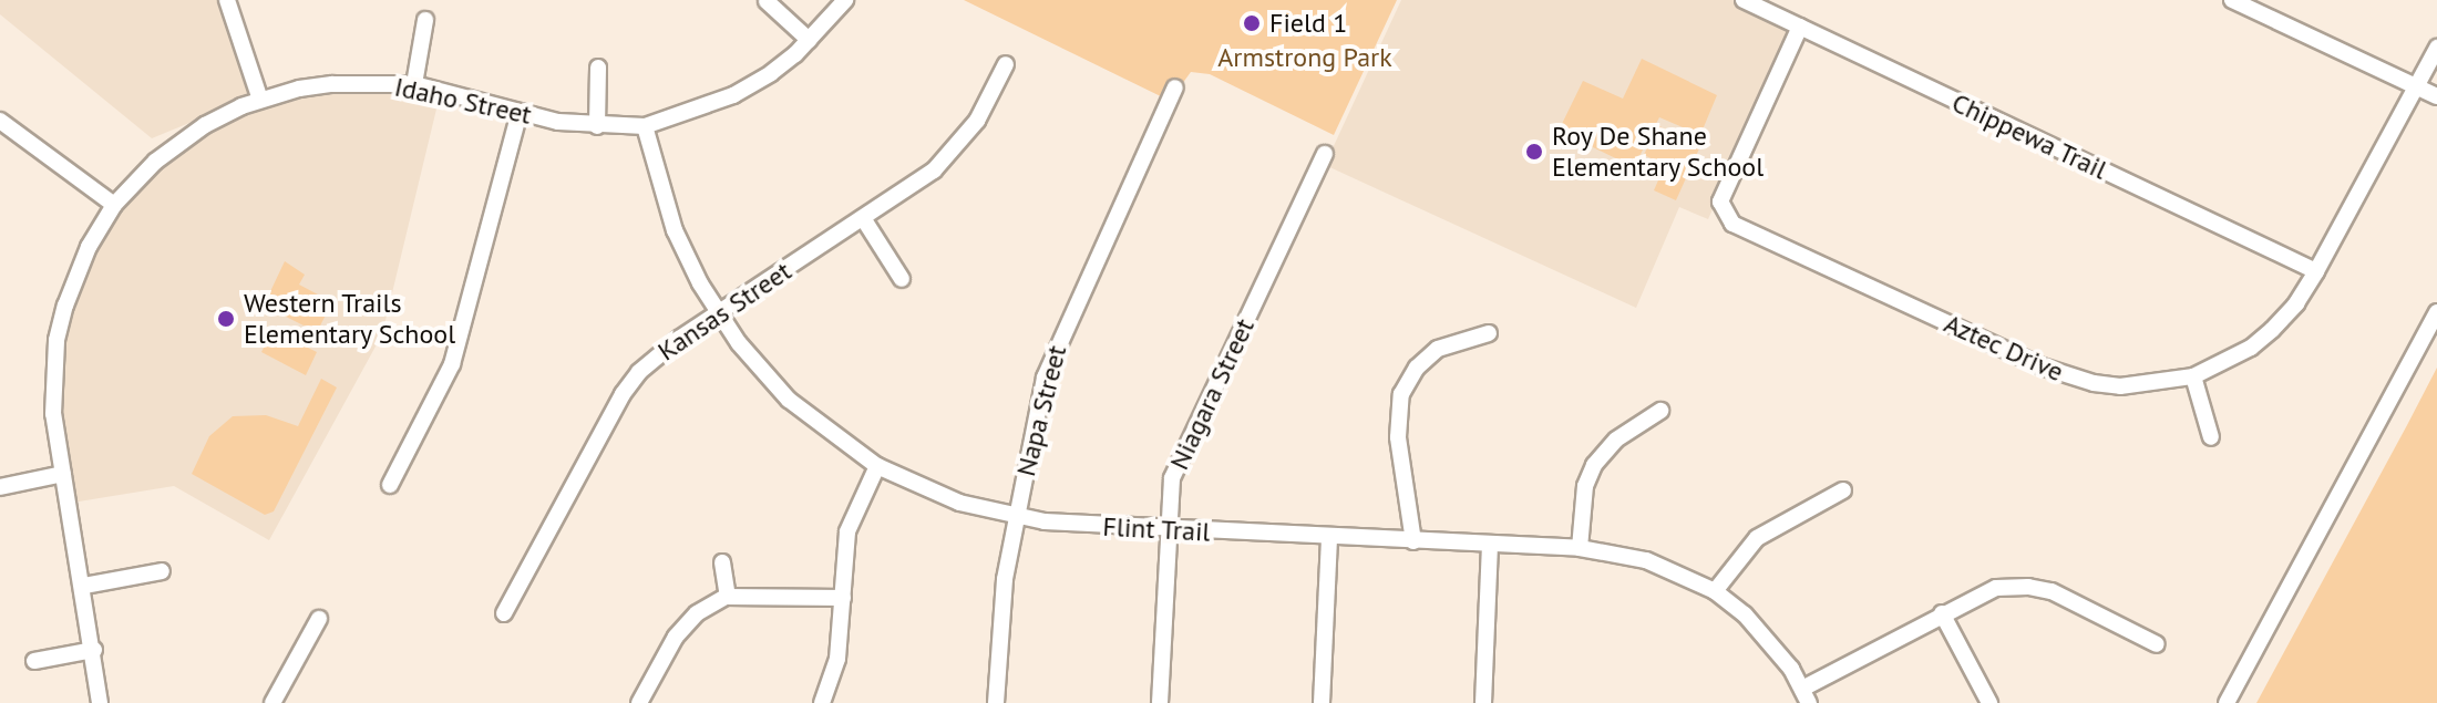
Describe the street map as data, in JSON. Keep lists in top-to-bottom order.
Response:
{
  "streets": {
    "street": [
      "Idaho Street",
      "Chippewa Trail",
      "Kansas Street",
      "Aztec Drive",
      "Niagara Street",
      "Napa Street",
      "Flint Trail"
    ]
  },
  "crossings": [
    ["Idaho Street", "Flint Trail"],
    ["Chippewa Trail", "Aztec Drive"],
    ["Kansas Street", "Flint Trail"],
    ["Niagara Street", "Flint Trail"],
    ["Napa Street", "Flint Trail"]
  ],
  "parks": ["Armstrong Park"],
  "places": ["Field 1", "Roy De Shane Elementary School", "Western Trails Elementary School"]
}
